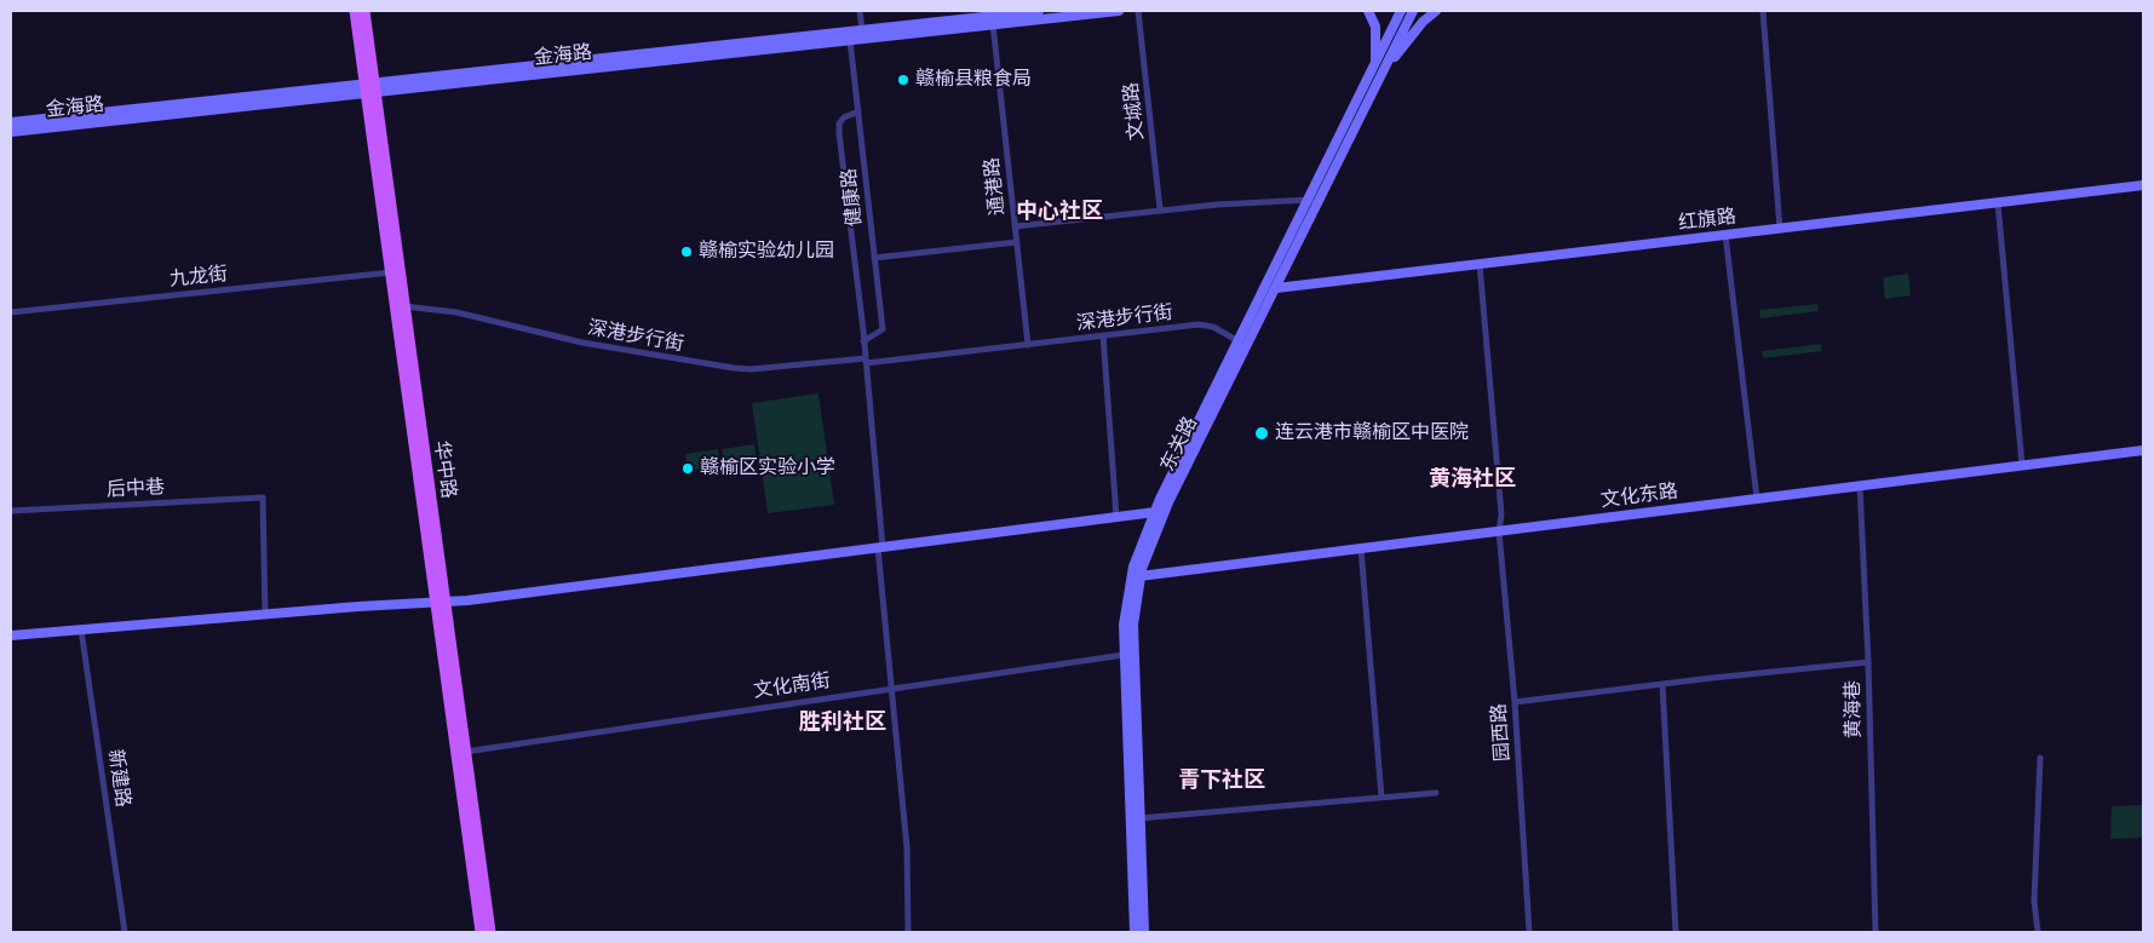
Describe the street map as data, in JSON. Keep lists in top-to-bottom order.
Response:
{
  "streets": {
    "main road": [
      "金海路",
      "红旗路",
      "东关路",
      "华中路",
      "文化东路"
    ],
    "street": [
      "文城路",
      "通港路",
      "健康路",
      "九龙街",
      "深港步行街",
      "后中巷",
      "文化南街",
      "黄海巷",
      "园西路",
      "新建路"
    ]
  },
  "crossings": [
    ["金海路", "通港路"],
    ["金海路", "健康路"],
    ["金海路", "华中路"],
    ["通港路", "深港步行街"],
    ["红旗路", "东关路"],
    ["红旗路", "园西路"],
    ["九龙街", "华中路"],
    ["深港步行街", "东关路"],
    ["深港步行街", "华中路"],
    ["东关路", "文化东路"],
    ["东关路", "文化南街"],
    ["华中路", "文化南街"],
    ["文化东路", "黄海巷"],
    ["文化东路", "园西路"]
  ],
  "districts": [
    "中心社区",
    "黄海社区",
    "胜利社区",
    "青下社区"
  ],
  "places": [
    "赣榆县粮食局",
    "赣榆实验幼儿园",
    "连云港市赣榆区中医院",
    "赣榆区实验小学"
  ]
}
